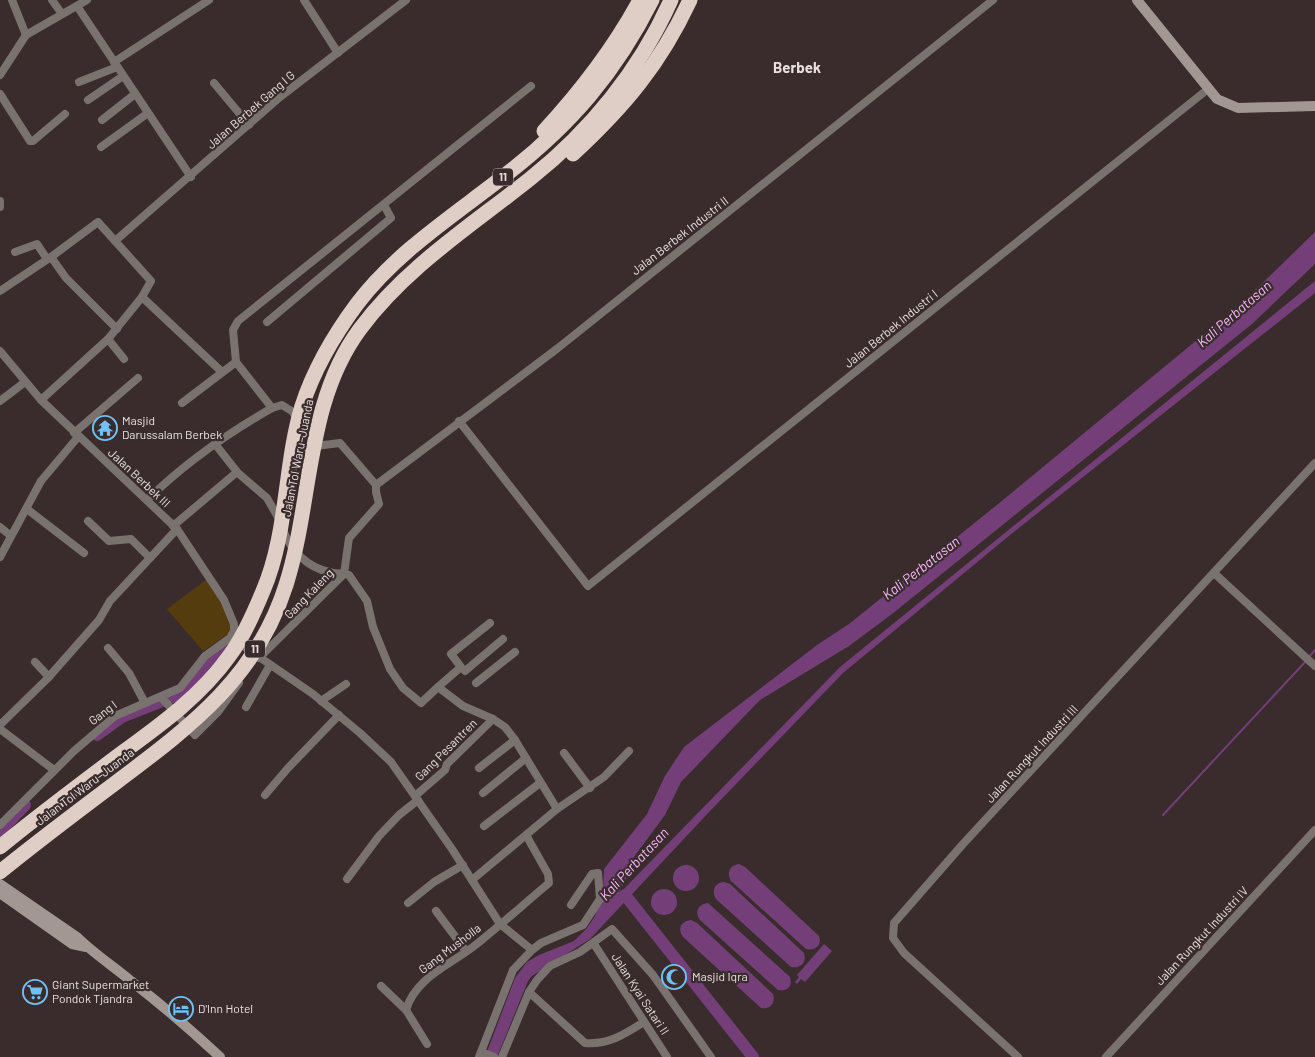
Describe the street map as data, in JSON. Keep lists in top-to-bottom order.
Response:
{
  "streets": {
    "highway": ["11", "Jalan Tol Waru–Juanda"],
    "street": [
      "Jalan Berbek Gang I G",
      "Jalan Berbek Industri II",
      "Jalan Berbek Industri I",
      "Jalan Berbek III",
      "Gang Kaleng",
      "Gang I",
      "Gang Pesantren",
      "Jalan Rungkut Industri III",
      "Jalan Rungkut Industri IV",
      "Gang Musholla",
      "Jalan Kyai Satari II"
    ]
  },
  "crossings": [
    ["Jalan Berbek Industri II", "Jalan Berbek Industri I"],
    ["Jalan Berbek Industri II", "Gang Kaleng"],
    ["Jalan Berbek III", "Gang I"],
    ["Gang Kaleng", "Gang I"]
  ],
  "districts": ["Berbek"],
  "water": ["Kali Perbatasan"],
  "places": {
    "temple": ["Masjid Darussalam Berbek"],
    "mosque": ["Masjid Iqra"],
    "supermarket": ["Giant Supermarket Pondok Tjandra"],
    "hotel": ["D'Inn Hotel"]
  }
}
